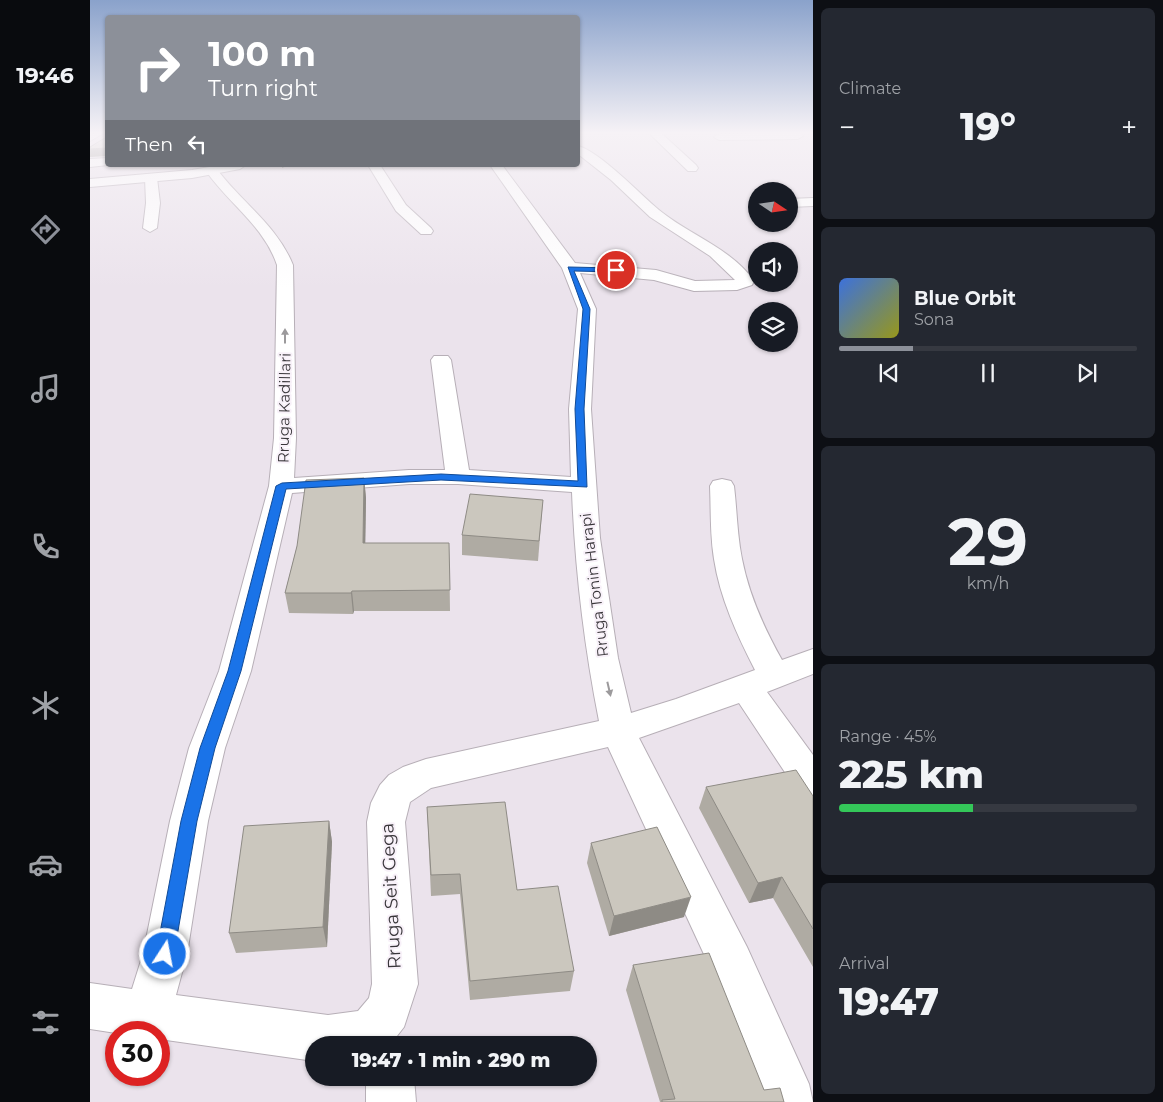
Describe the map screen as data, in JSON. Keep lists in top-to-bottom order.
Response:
{
  "streets": {
    "street": ["Rruga Kadillari", "Rruga Tonin Harapi", "Rruga Seit Gega"]
  },
  "crossings": [
    ["Rruga Kadillari", "Rruga Seit Gega"],
    ["Rruga Tonin Harapi", "Rruga Seit Gega"]
  ],
  "north": "right",
  "page": {
    "tabs": "19:46",
    "tile": [
      "Climate",
      ["29", "km/h"],
      ["Range · 45%", "225 km"],
      ["Arrival", "19:47"]
    ],
    "turn": ["100 m", "Turn right"],
    "heat": ["−", "19°", "+"],
    "then": "Then",
    "song": ["Blue Orbit", "Sona"],
    "limit": "30",
    "trip": "19:47 · 1 min · 290 m"
  }
}
